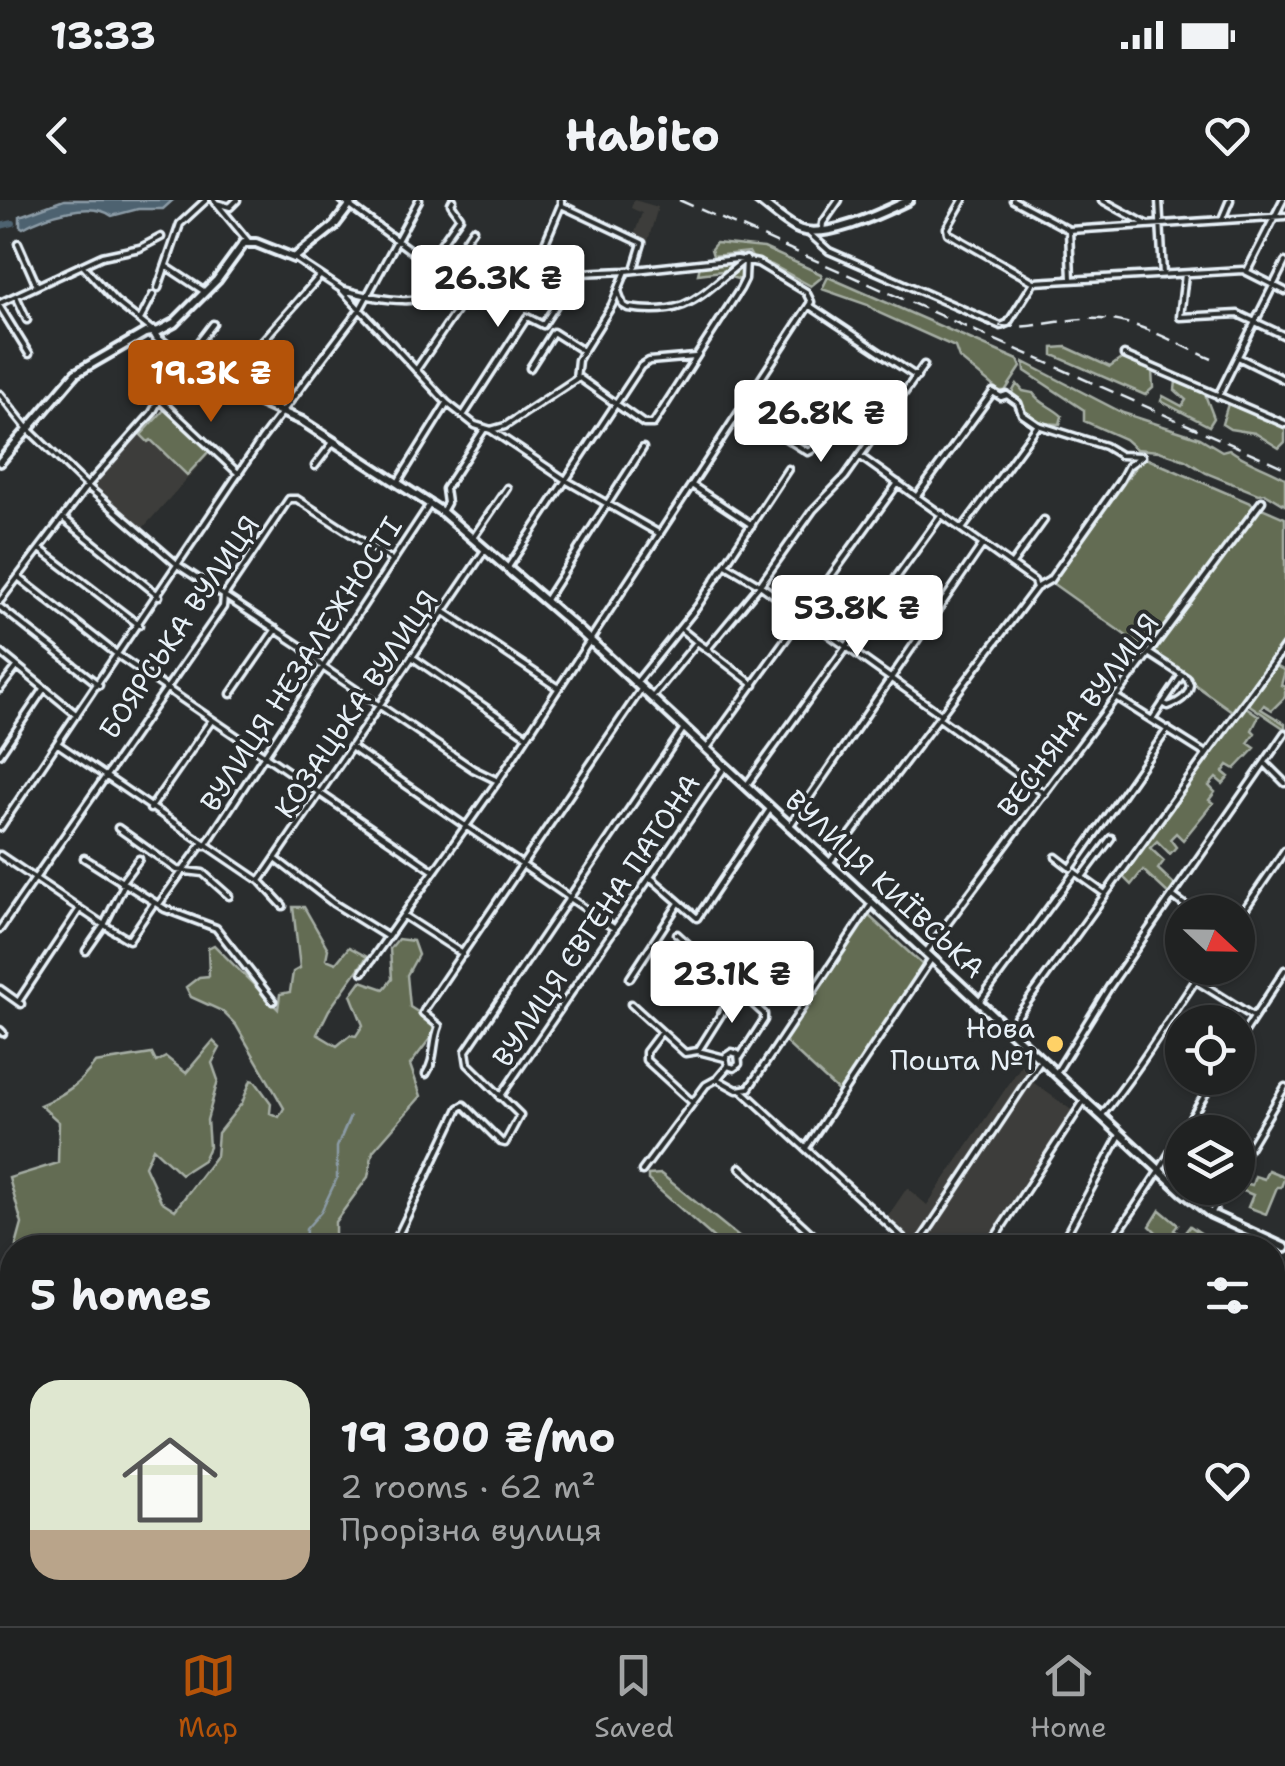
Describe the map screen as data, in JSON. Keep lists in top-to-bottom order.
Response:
{
  "streets": {
    "street": [
      "БОЯРСЬКА ВУЛИЦЯ",
      "ВУЛИЦЯ НЕЗАЛЕЖНОСТІ",
      "КОЗАЦЬКА ВУЛИЦЯ",
      "ВЕСНЯНА ВУЛИЦЯ",
      "ВУЛИЦЯ КИЇВСЬКА",
      "ВУЛИЦЯ ЄВГЕНА ПАТОНА"
    ]
  },
  "crossings": [
    ["БОЯРСЬКА ВУЛИЦЯ", "ВУЛИЦЯ НЕЗАЛЕЖНОСТІ"],
    ["ВУЛИЦЯ НЕЗАЛЕЖНОСТІ", "ВУЛИЦЯ КИЇВСЬКА"],
    ["КОЗАЦЬКА ВУЛИЦЯ", "ВУЛИЦЯ КИЇВСЬКА"],
    ["ВЕСНЯНА ВУЛИЦЯ", "ВУЛИЦЯ КИЇВСЬКА"],
    ["ВУЛИЦЯ КИЇВСЬКА", "ВУЛИЦЯ ЄВГЕНА ПАТОНА"]
  ],
  "places": ["Нова Пошта №1"],
  "north": "right",
  "page": {
    "status": "13:33",
    "header": "Habito",
    "price": [
      "26.3K ₴",
      "19.3K ₴",
      "26.8K ₴",
      "53.8K ₴",
      "23.1K ₴"
    ],
    "heading": "5 homes",
    "list": [
      {
        "name": "19 300 ₴/mo",
        "note": "2 rooms · 62 m² · Прорізна вулиця"
      }
    ],
    "tabs": ["Map", "Saved", "Home"]
  }
}
